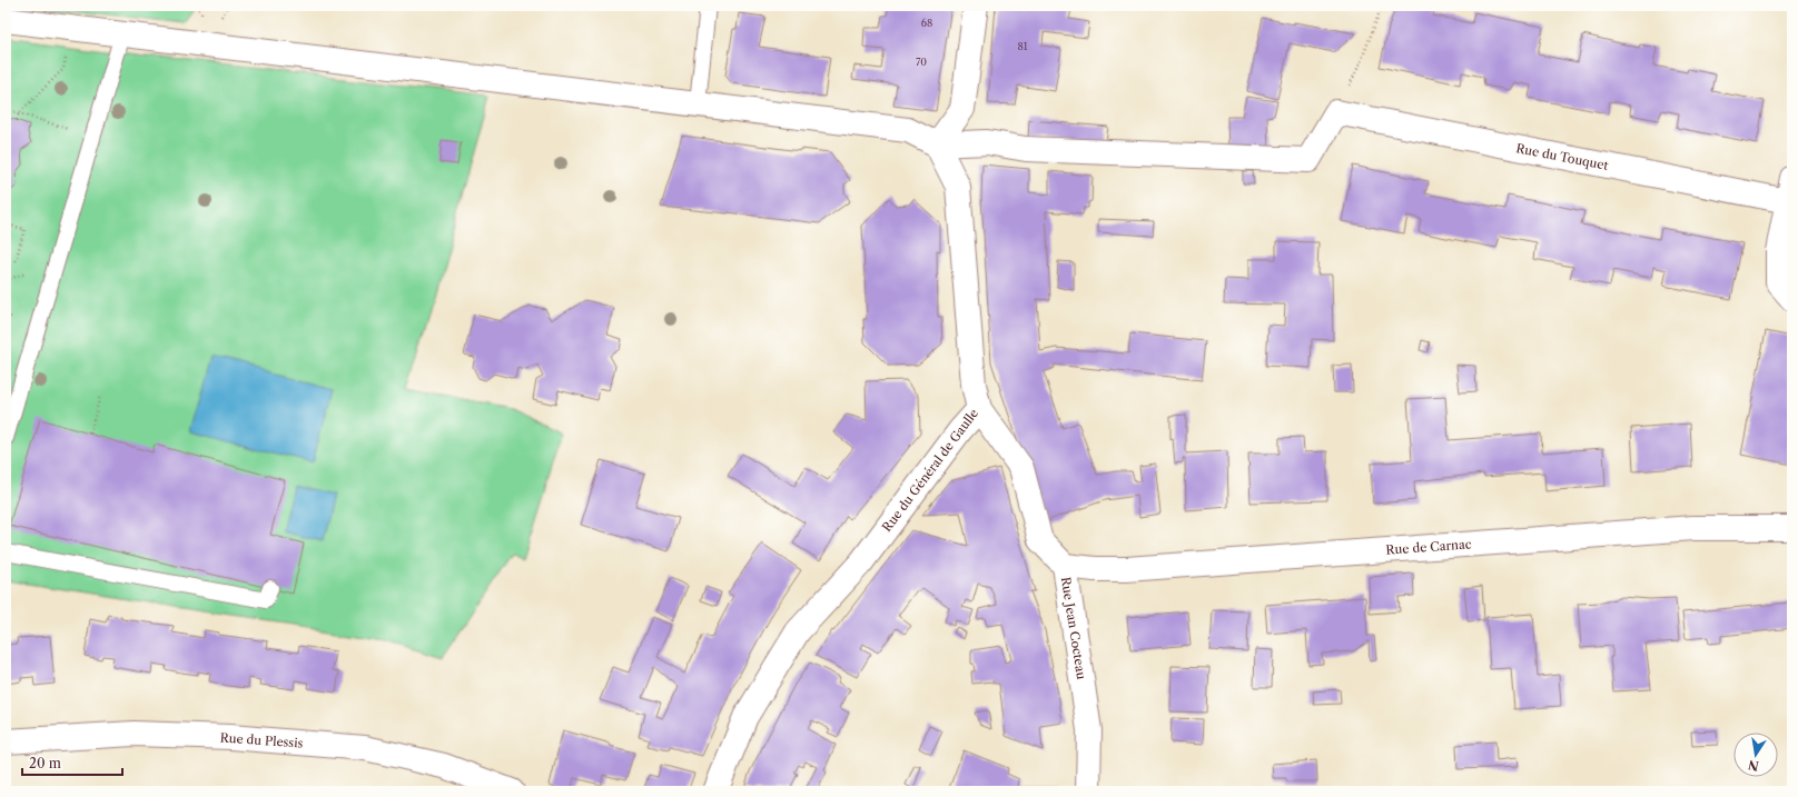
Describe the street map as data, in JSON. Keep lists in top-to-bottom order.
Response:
{
  "streets": {
    "street": [
      "Rue du Touquet",
      "Rue du Général de Gaulle",
      "Rue de Carnac",
      "Rue Jean Cocteau",
      "Rue du Plessis"
    ]
  },
  "crossings": [
    ["Rue du Général de Gaulle", "Rue Jean Cocteau"],
    ["Rue de Carnac", "Rue Jean Cocteau"]
  ],
  "house_numbers": ["68", "81", "70"],
  "scale_bar": "20 m",
  "north": "bottom"
}
